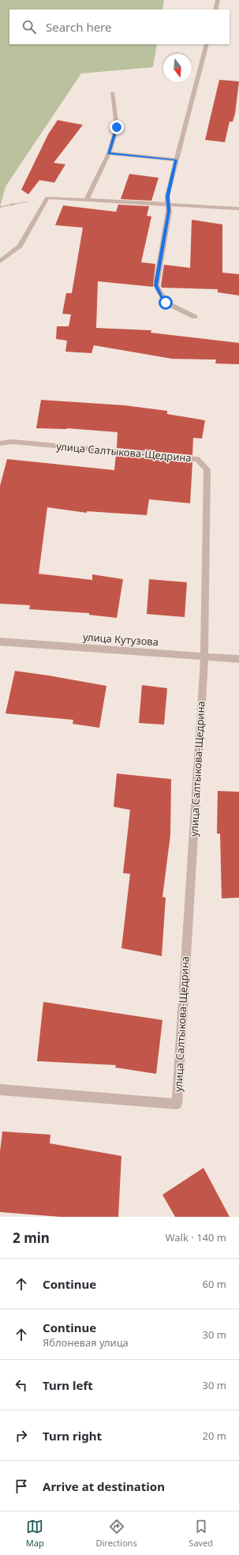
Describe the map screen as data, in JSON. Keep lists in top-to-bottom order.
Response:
{
  "streets": {
    "street": ["улица Салтыкова-Щедрина", "улица Кутузова"]
  },
  "crossings": [
    ["улица Салтыкова-Щедрина", "улица Кутузова"]
  ],
  "north": "bottom",
  "page": {
    "search": "Search here",
    "heading": ["2 min", "Walk · 140 m"],
    "list": [
      ["Continue", "60 m"],
      ["Continue", "Яблоневая улица", "30 m"],
      ["Turn left", "30 m"],
      ["Turn right", "20 m"],
      "Arrive at destination"
    ],
    "nav": ["Map", "Directions", "Saved"]
  }
}
